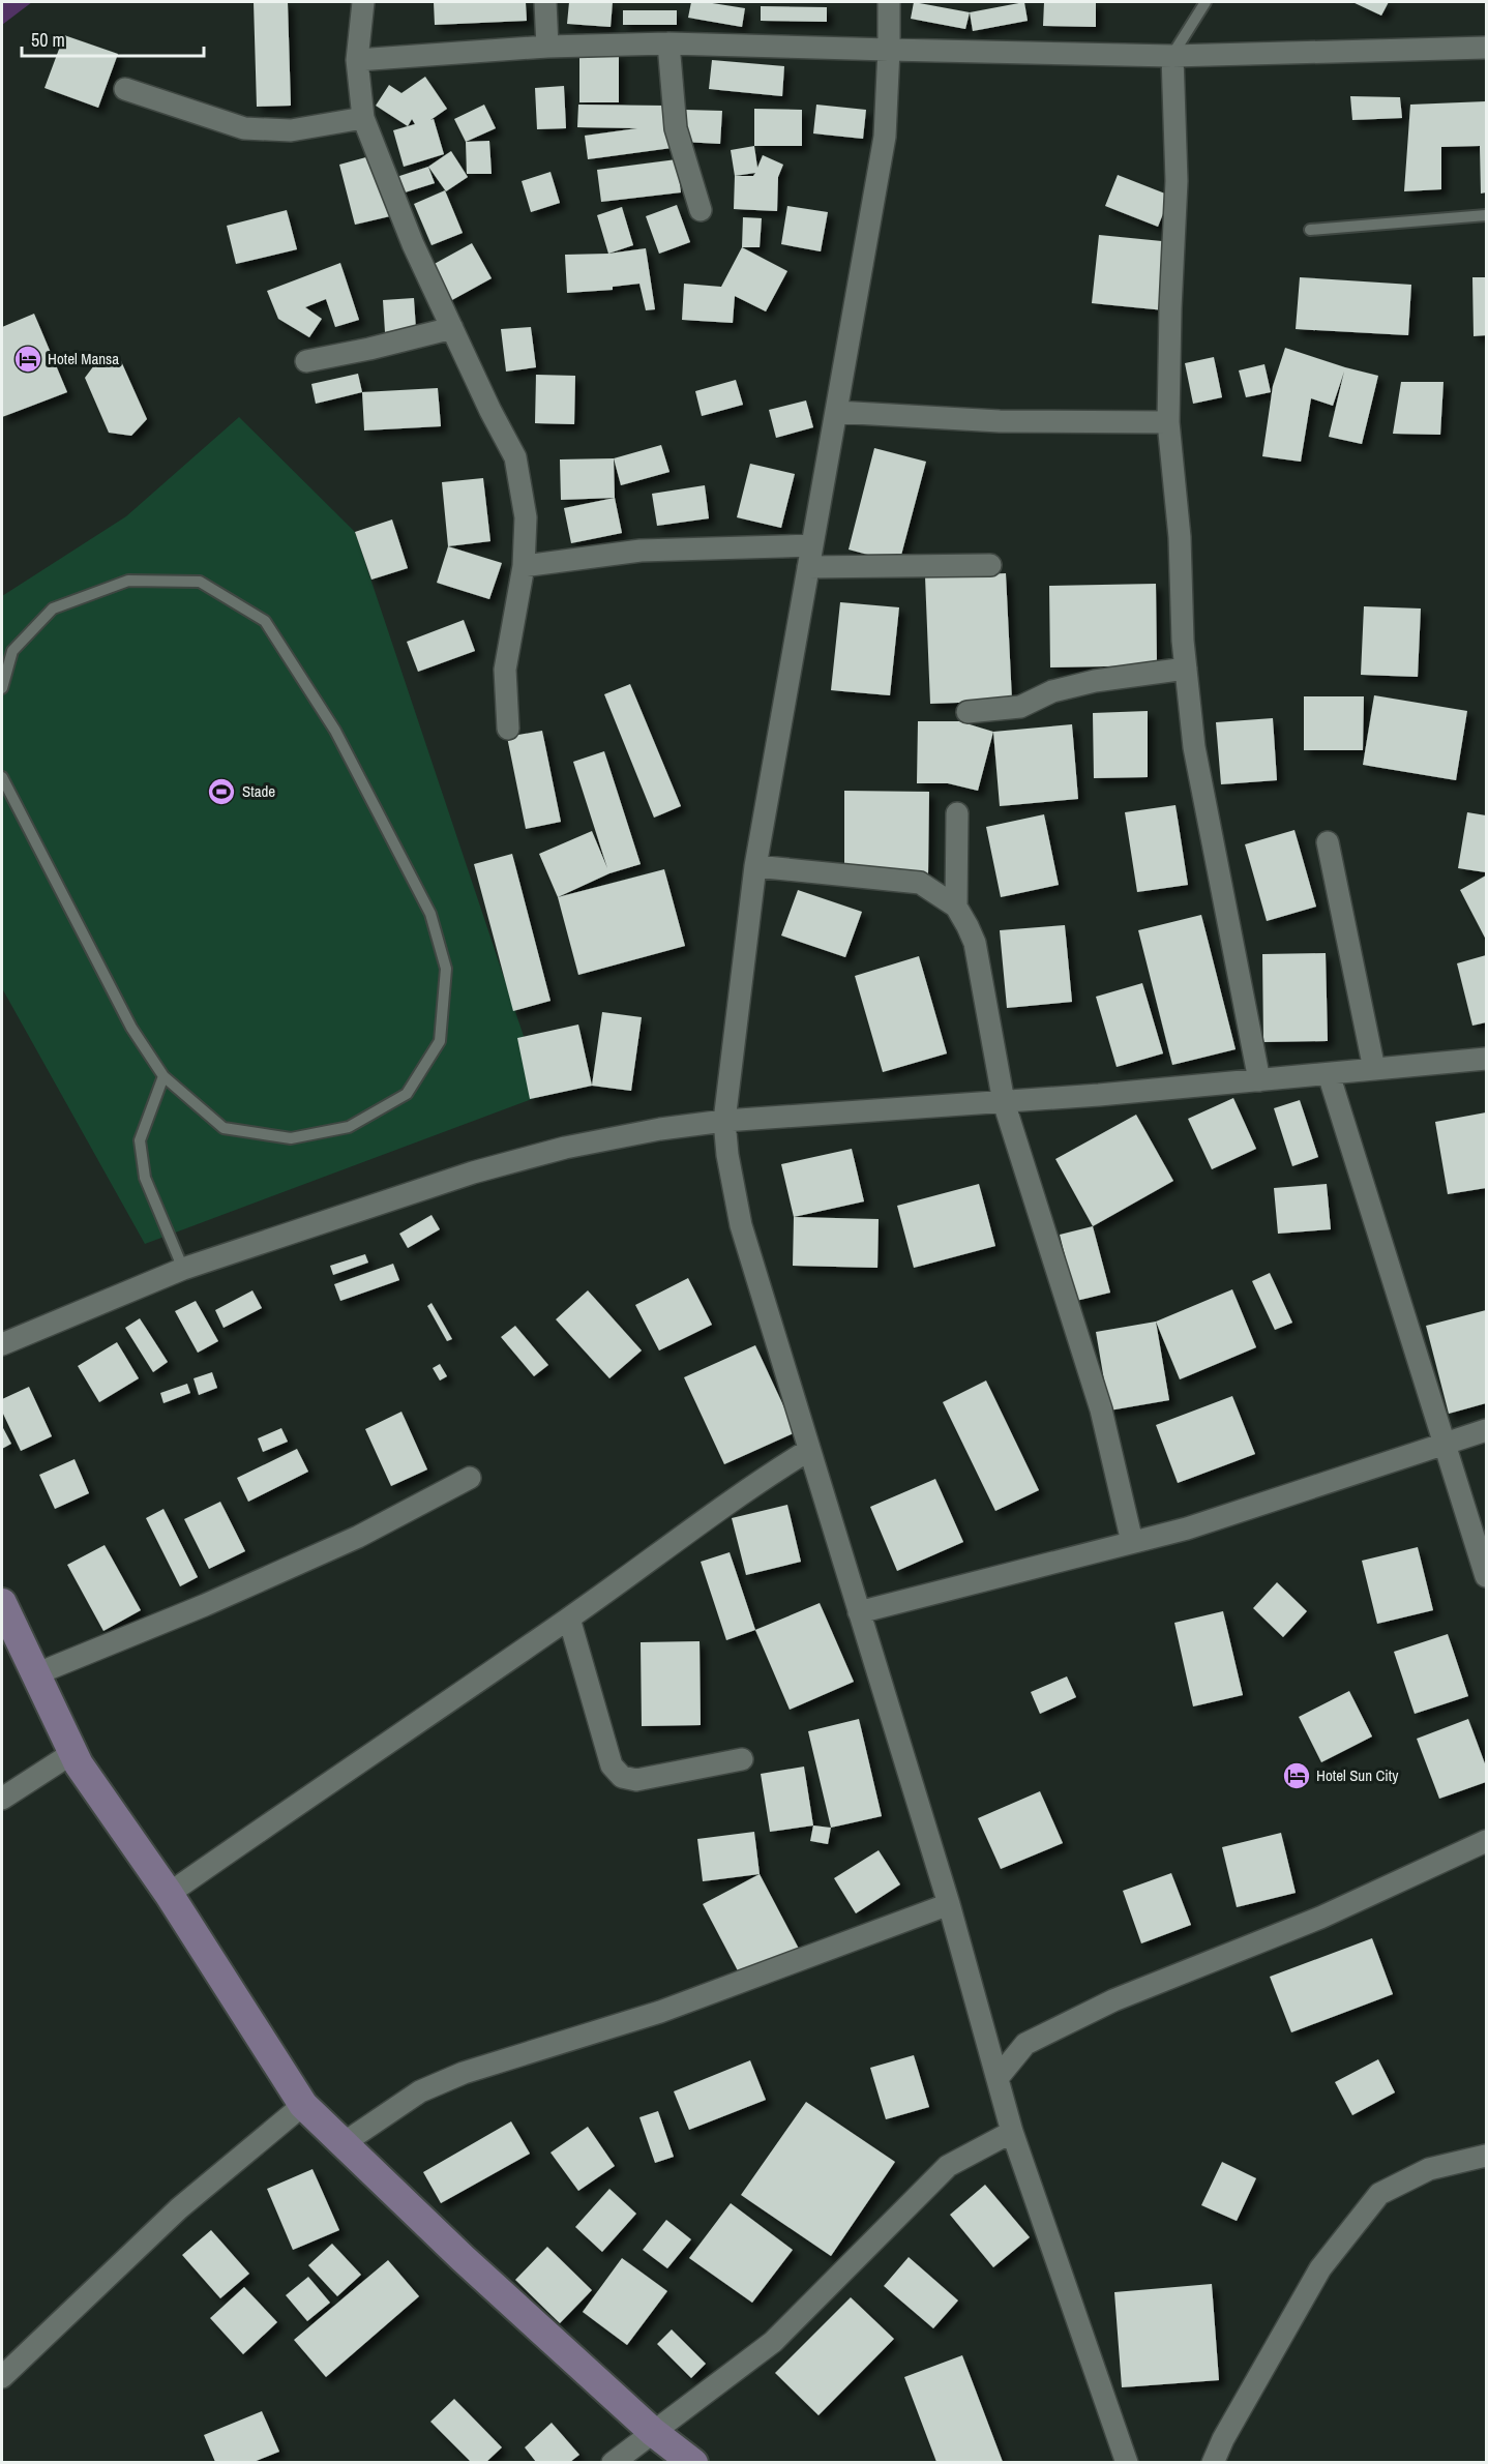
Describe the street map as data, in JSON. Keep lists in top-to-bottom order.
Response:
{
  "places": {
    "hotel": ["Hotel Mansa", "Hotel Sun City"],
    "sports": ["Stade"]
  },
  "scale_bar": "50 m"
}
